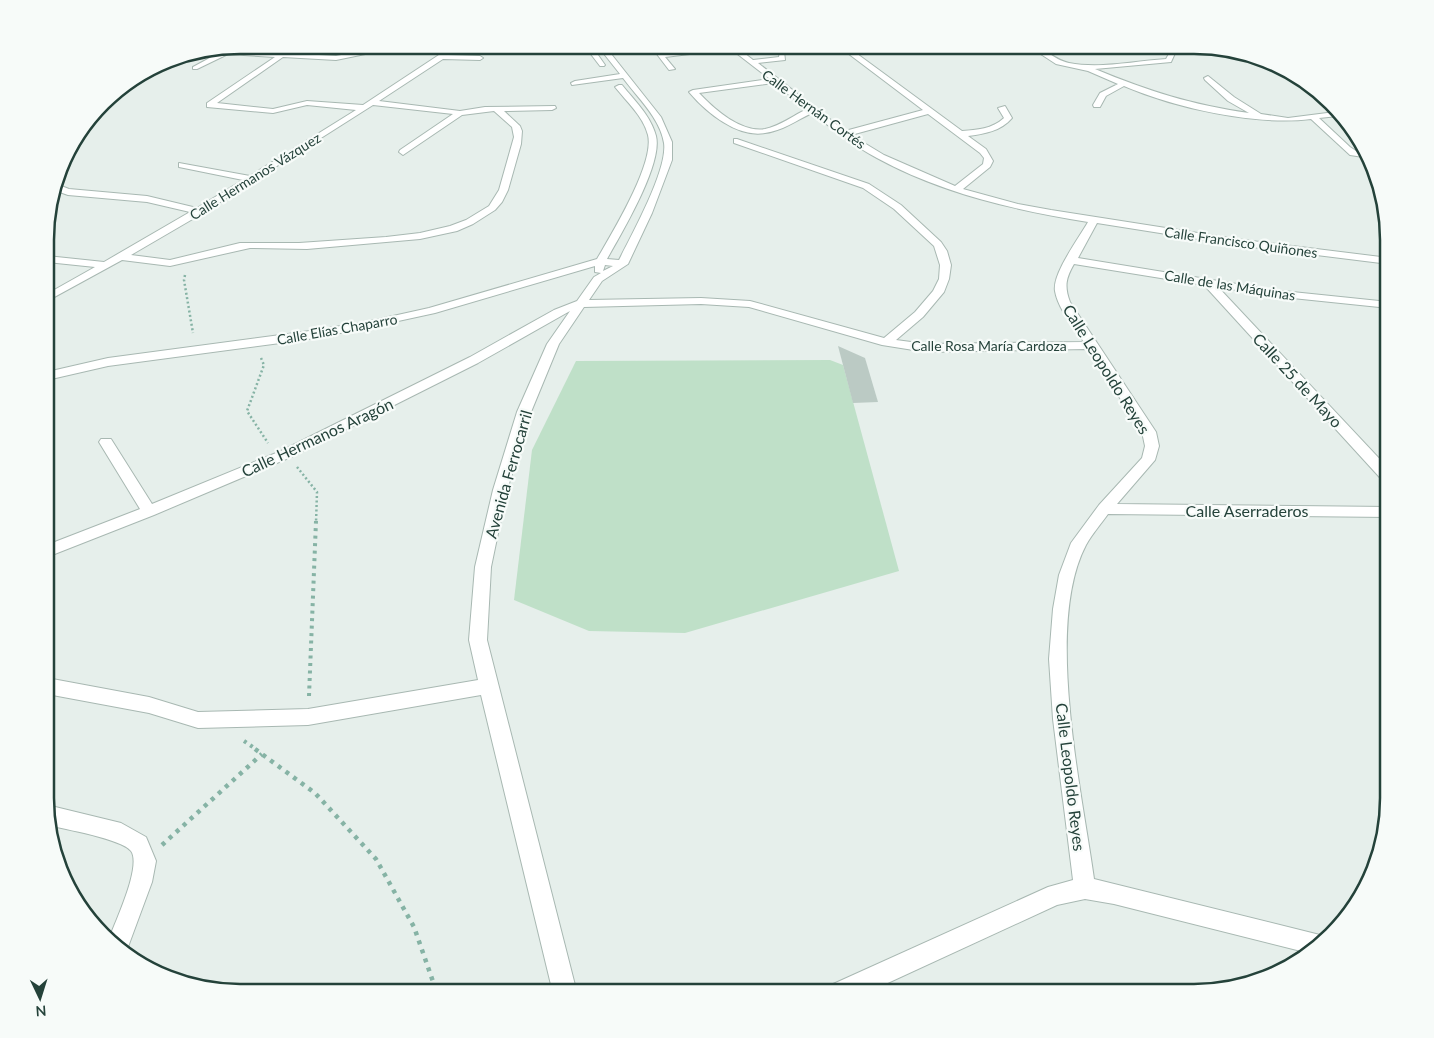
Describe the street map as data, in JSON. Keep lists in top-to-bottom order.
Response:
{
  "streets": {
    "street": [
      "Calle Hernán Cortés",
      "Calle Hermanos Vázquez",
      "Calle Francisco Quiñones",
      "Calle de las Máquinas",
      "Calle Elías Chaparro",
      "Calle Rosa María Cardoza",
      "Calle Leopoldo Reyes",
      "Calle 25 de Mayo",
      "Calle Hermanos Aragón",
      "Avenida Ferrocarril",
      "Calle Aserraderos"
    ]
  },
  "crossings": [
    ["Calle Hernán Cortés", "Calle Francisco Quiñones"],
    ["Calle Hernán Cortés", "Calle Leopoldo Reyes"],
    ["Calle Francisco Quiñones", "Calle Leopoldo Reyes"],
    ["Calle de las Máquinas", "Calle Leopoldo Reyes"],
    ["Calle de las Máquinas", "Calle 25 de Mayo"],
    ["Calle Elías Chaparro", "Avenida Ferrocarril"],
    ["Calle Rosa María Cardoza", "Calle Leopoldo Reyes"],
    ["Calle Rosa María Cardoza", "Calle Hermanos Aragón"],
    ["Calle Rosa María Cardoza", "Avenida Ferrocarril"],
    ["Calle Leopoldo Reyes", "Calle Aserraderos"],
    ["Calle Hermanos Aragón", "Avenida Ferrocarril"]
  ],
  "north": "bottom"
}
